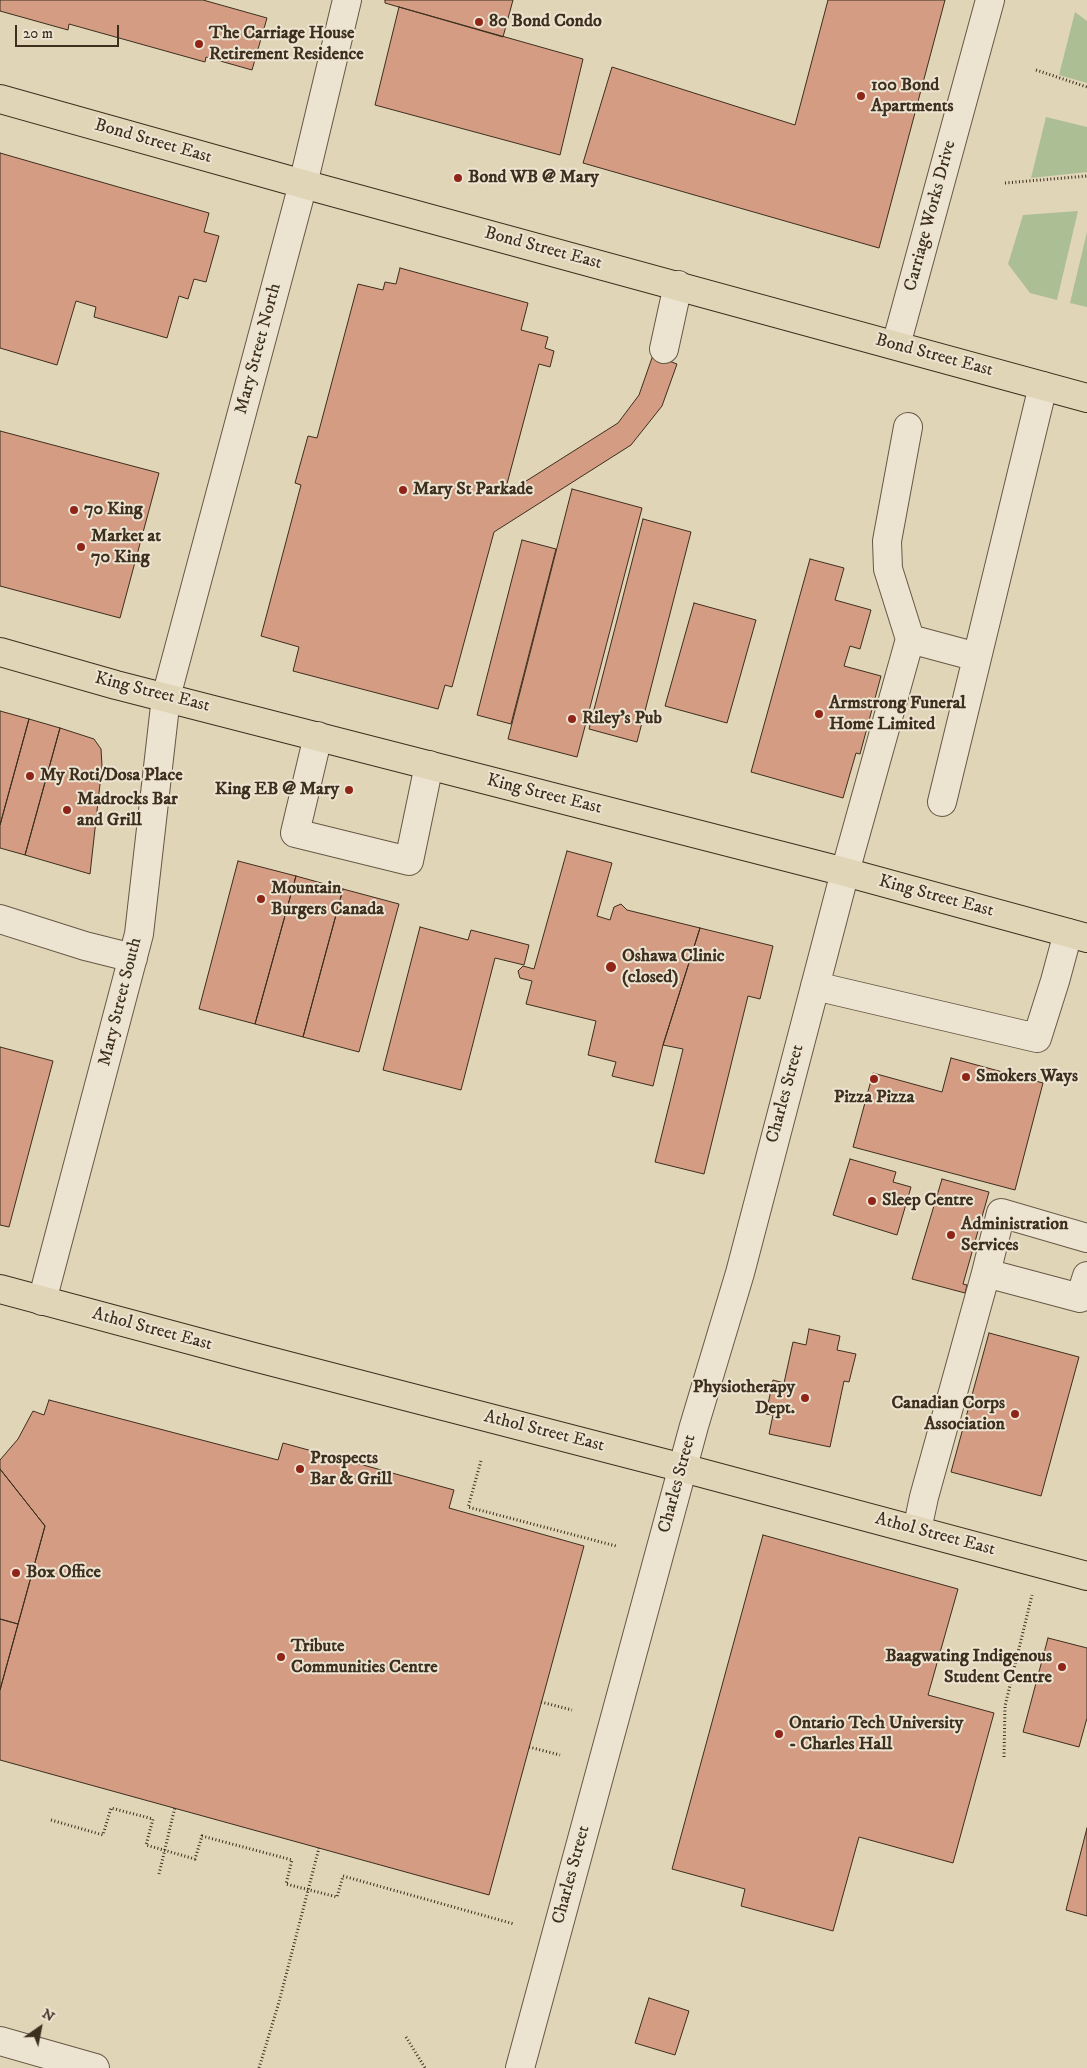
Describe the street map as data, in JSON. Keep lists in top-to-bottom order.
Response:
{
  "streets": {
    "main road": ["Bond Street East", "King Street East", "Athol Street East"],
    "street": [
      "Carriage Works Drive",
      "Mary Street North",
      "Mary Street South",
      "Charles Street"
    ]
  },
  "crossings": [
    ["Bond Street East", "Carriage Works Drive"],
    ["Bond Street East", "Mary Street North"],
    ["Mary Street North", "King Street East"],
    ["Mary Street North", "Mary Street South"],
    ["King Street East", "Mary Street South"],
    ["King Street East", "Charles Street"],
    ["Mary Street South", "Athol Street East"],
    ["Charles Street", "Athol Street East"]
  ],
  "places": [
    "80 Bond Condo",
    "The Carriage House Retirement Residence",
    "100 Bond Apartments",
    "Bond WB @ Mary",
    "Mary St Parkade",
    "70 King",
    "Market at 70 King",
    "Armstrong Funeral Home Limited",
    "Riley's Pub",
    "My Roti/Dosa Place",
    "King EB @ Mary",
    "Madrocks Bar and Grill",
    "Mountain Burgers Canada",
    "Oshawa Clinic (closed)",
    "Smokers Ways",
    "Pizza Pizza",
    "Sleep Centre",
    "Administration Services",
    "Physiotherapy Dept.",
    "Canadian Corps Association",
    "Prospects Bar & Grill",
    "Box Office",
    "Tribute Communities Centre",
    "Baagwating Indigenous Student Centre",
    "Ontario Tech University - Charles Hall"
  ],
  "scale_bar": "20 m",
  "north": "top right"
}
